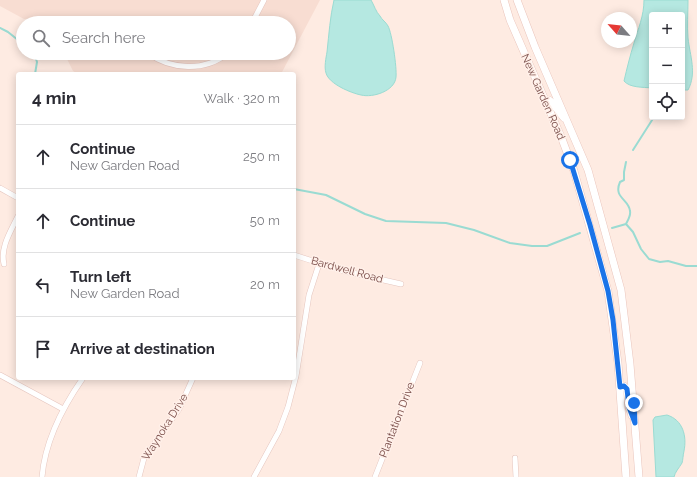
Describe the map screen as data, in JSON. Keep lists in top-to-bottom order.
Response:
{
  "streets": {
    "main road": ["New Garden Road"],
    "street": ["Bardwell Road", "Plantation Drive", "Waynoka Drive"]
  },
  "north": "top left",
  "page": {
    "map_buttons": ["+", "−"],
    "search": "Search here",
    "heading": ["4 min", "Walk · 320 m"],
    "list": [
      ["Continue", "New Garden Road", "250 m"],
      ["Continue", "50 m"],
      ["Turn left", "New Garden Road", "20 m"],
      "Arrive at destination"
    ]
  }
}
